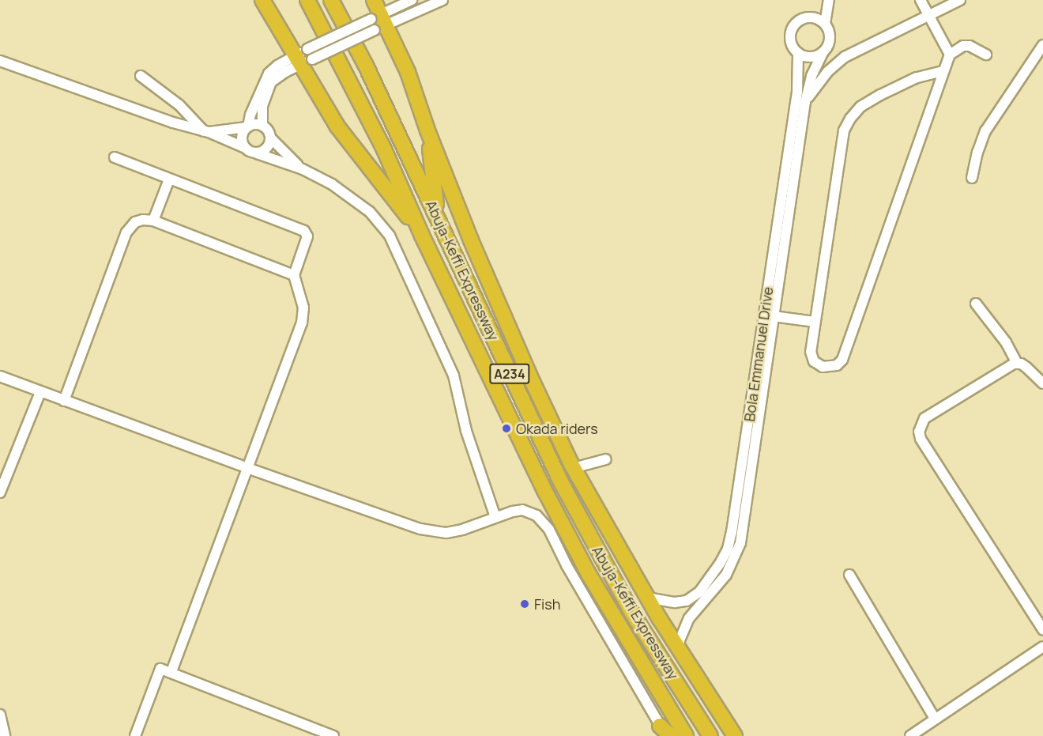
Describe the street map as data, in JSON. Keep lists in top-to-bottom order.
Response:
{
  "streets": {
    "highway": ["Abuja-Keffi Expressway", "A234"],
    "street": ["Bola Emmanuel Drive"]
  },
  "crossings": [
    ["Abuja-Keffi Expressway", "Bola Emmanuel Drive"]
  ],
  "places": ["Okada riders", "Fish"]
}
